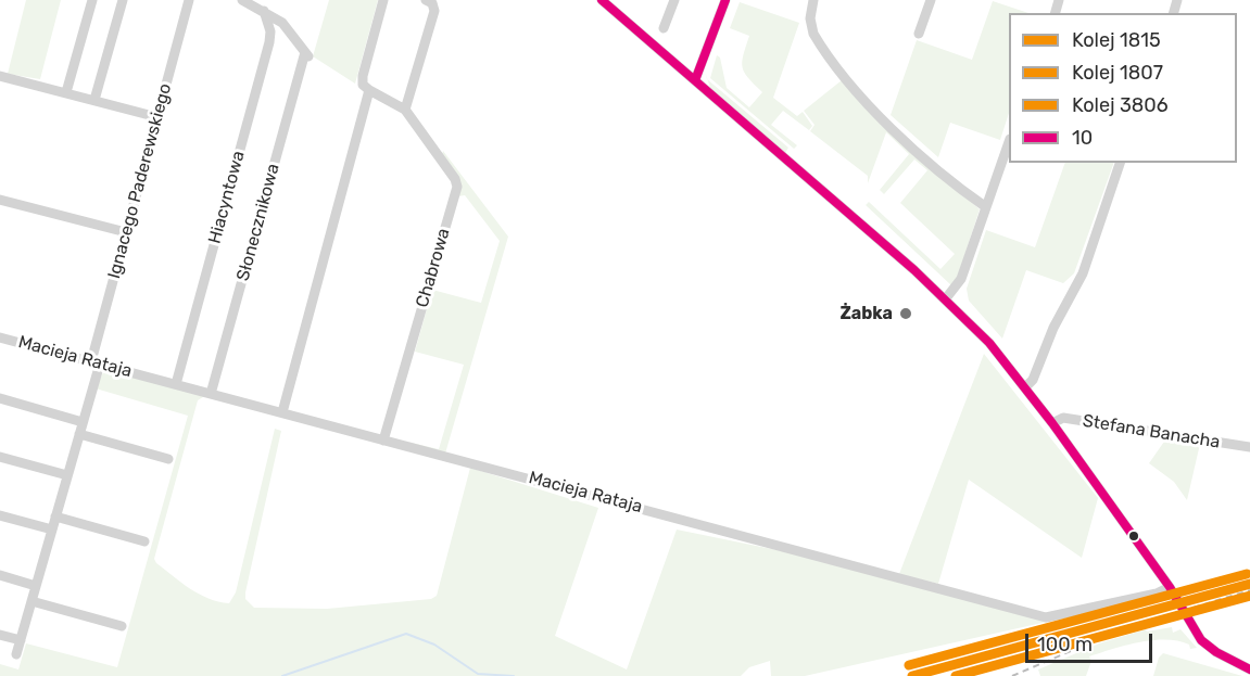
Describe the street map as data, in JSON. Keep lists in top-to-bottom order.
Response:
{
  "streets": {
    "street": [
      "Ignacego Paderewskiego",
      "Hiacyntowa",
      "Słonecznikowa",
      "Chabrowa",
      "Macieja Rataja",
      "Stefana Banacha"
    ]
  },
  "crossings": [
    ["Ignacego Paderewskiego", "Macieja Rataja"],
    ["Hiacyntowa", "Słonecznikowa"],
    ["Hiacyntowa", "Macieja Rataja"],
    ["Słonecznikowa", "Macieja Rataja"],
    ["Chabrowa", "Macieja Rataja"]
  ],
  "places": ["Żabka"],
  "lines": [
    "transit line 10",
    "rail line 3806",
    "rail line 1815",
    "rail line 1807"
  ],
  "legend": [
    "Kolej 1815",
    "Kolej 1807",
    "Kolej 3806",
    "10"
  ],
  "scale_bar": "100 m"
}
